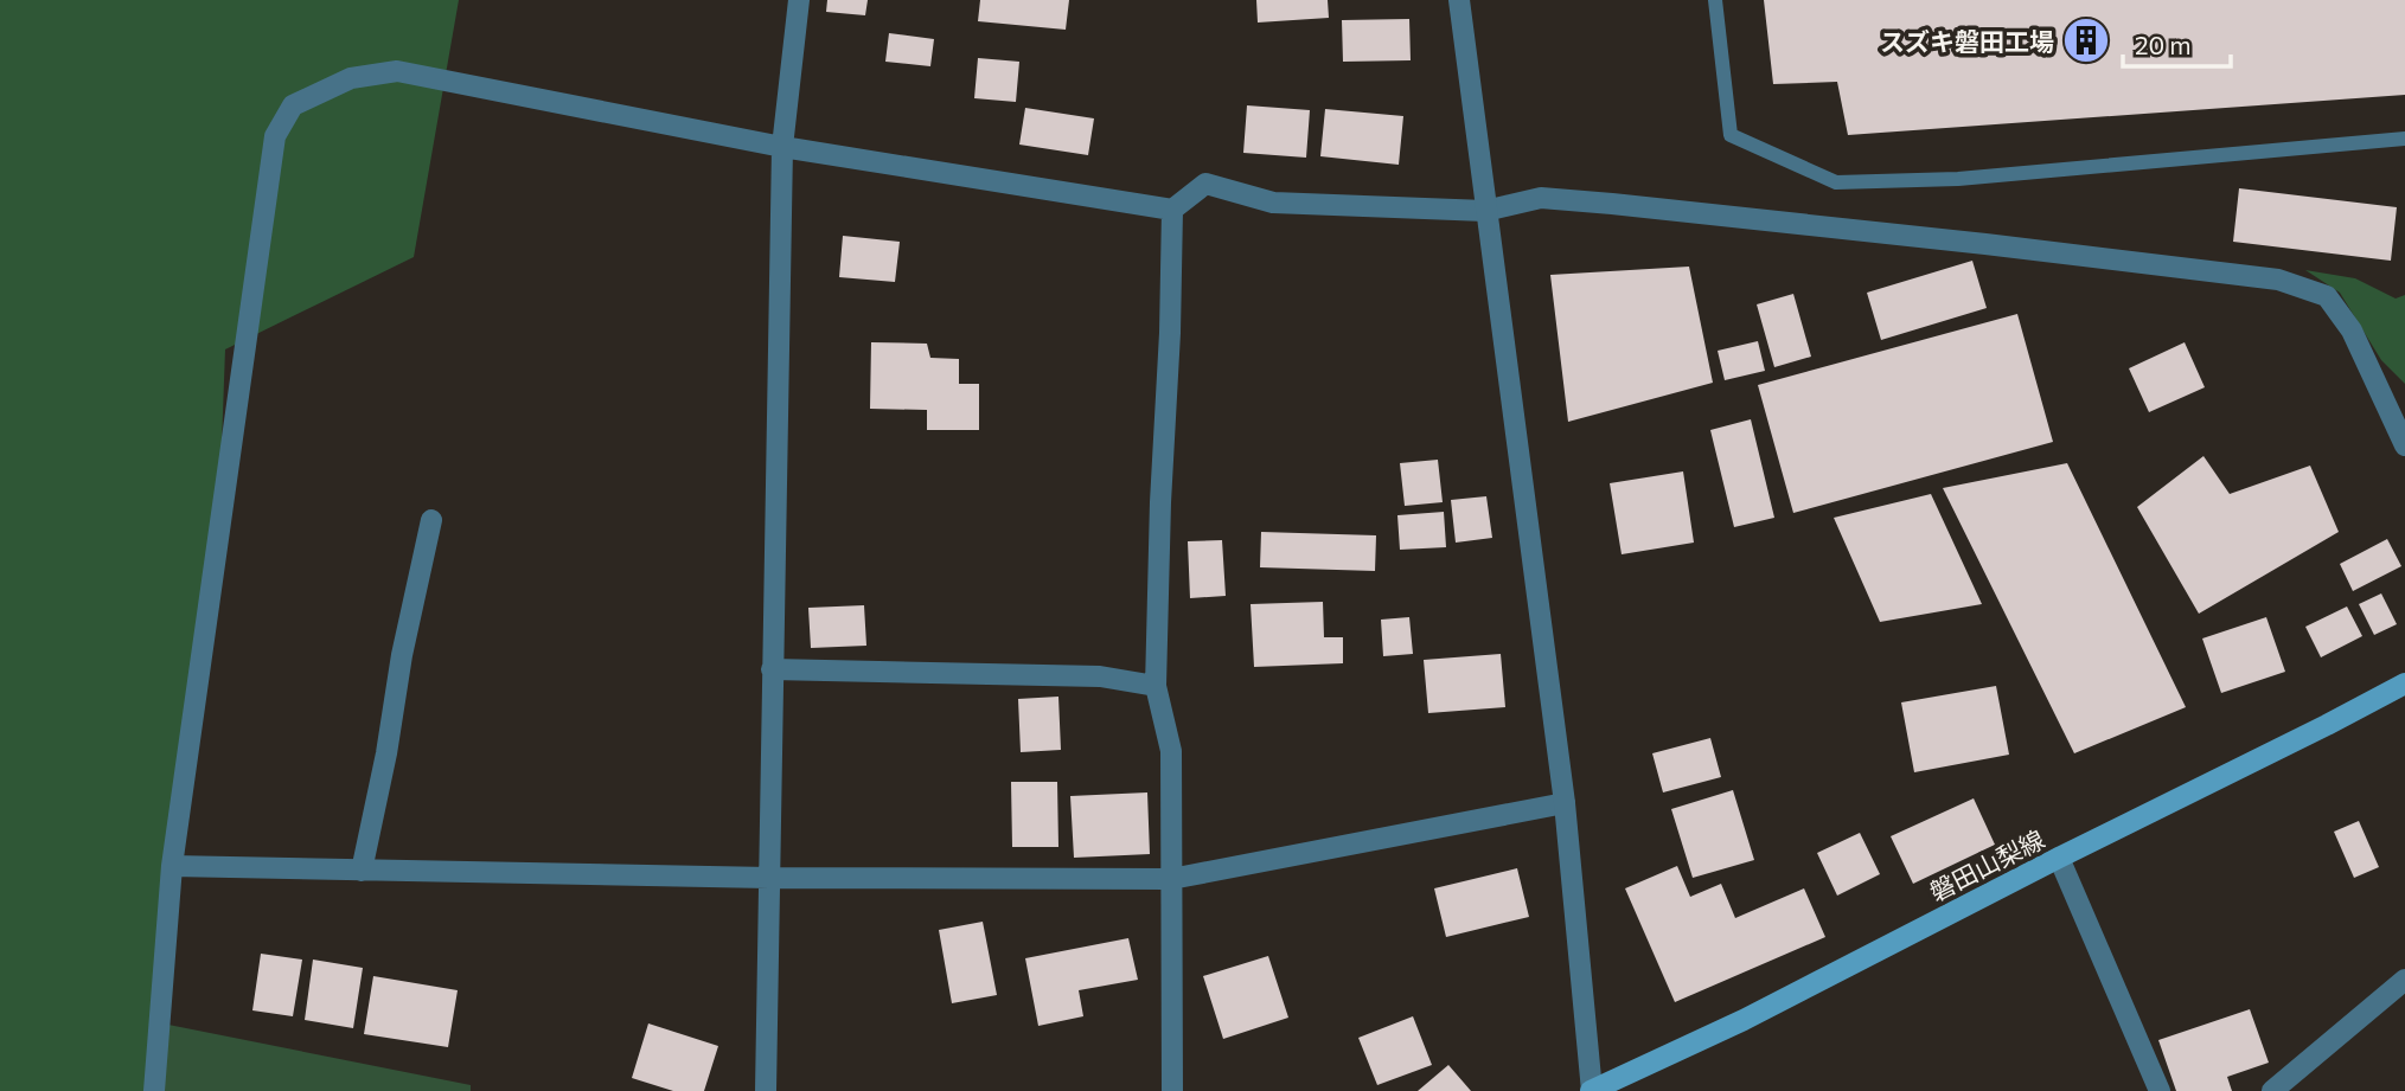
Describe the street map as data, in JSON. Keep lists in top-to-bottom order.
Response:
{
  "streets": {
    "main road": ["磐田山梨線"]
  },
  "places": {
    "building": ["スズキ磐田工場"]
  },
  "scale_bar": "20 m"
}
